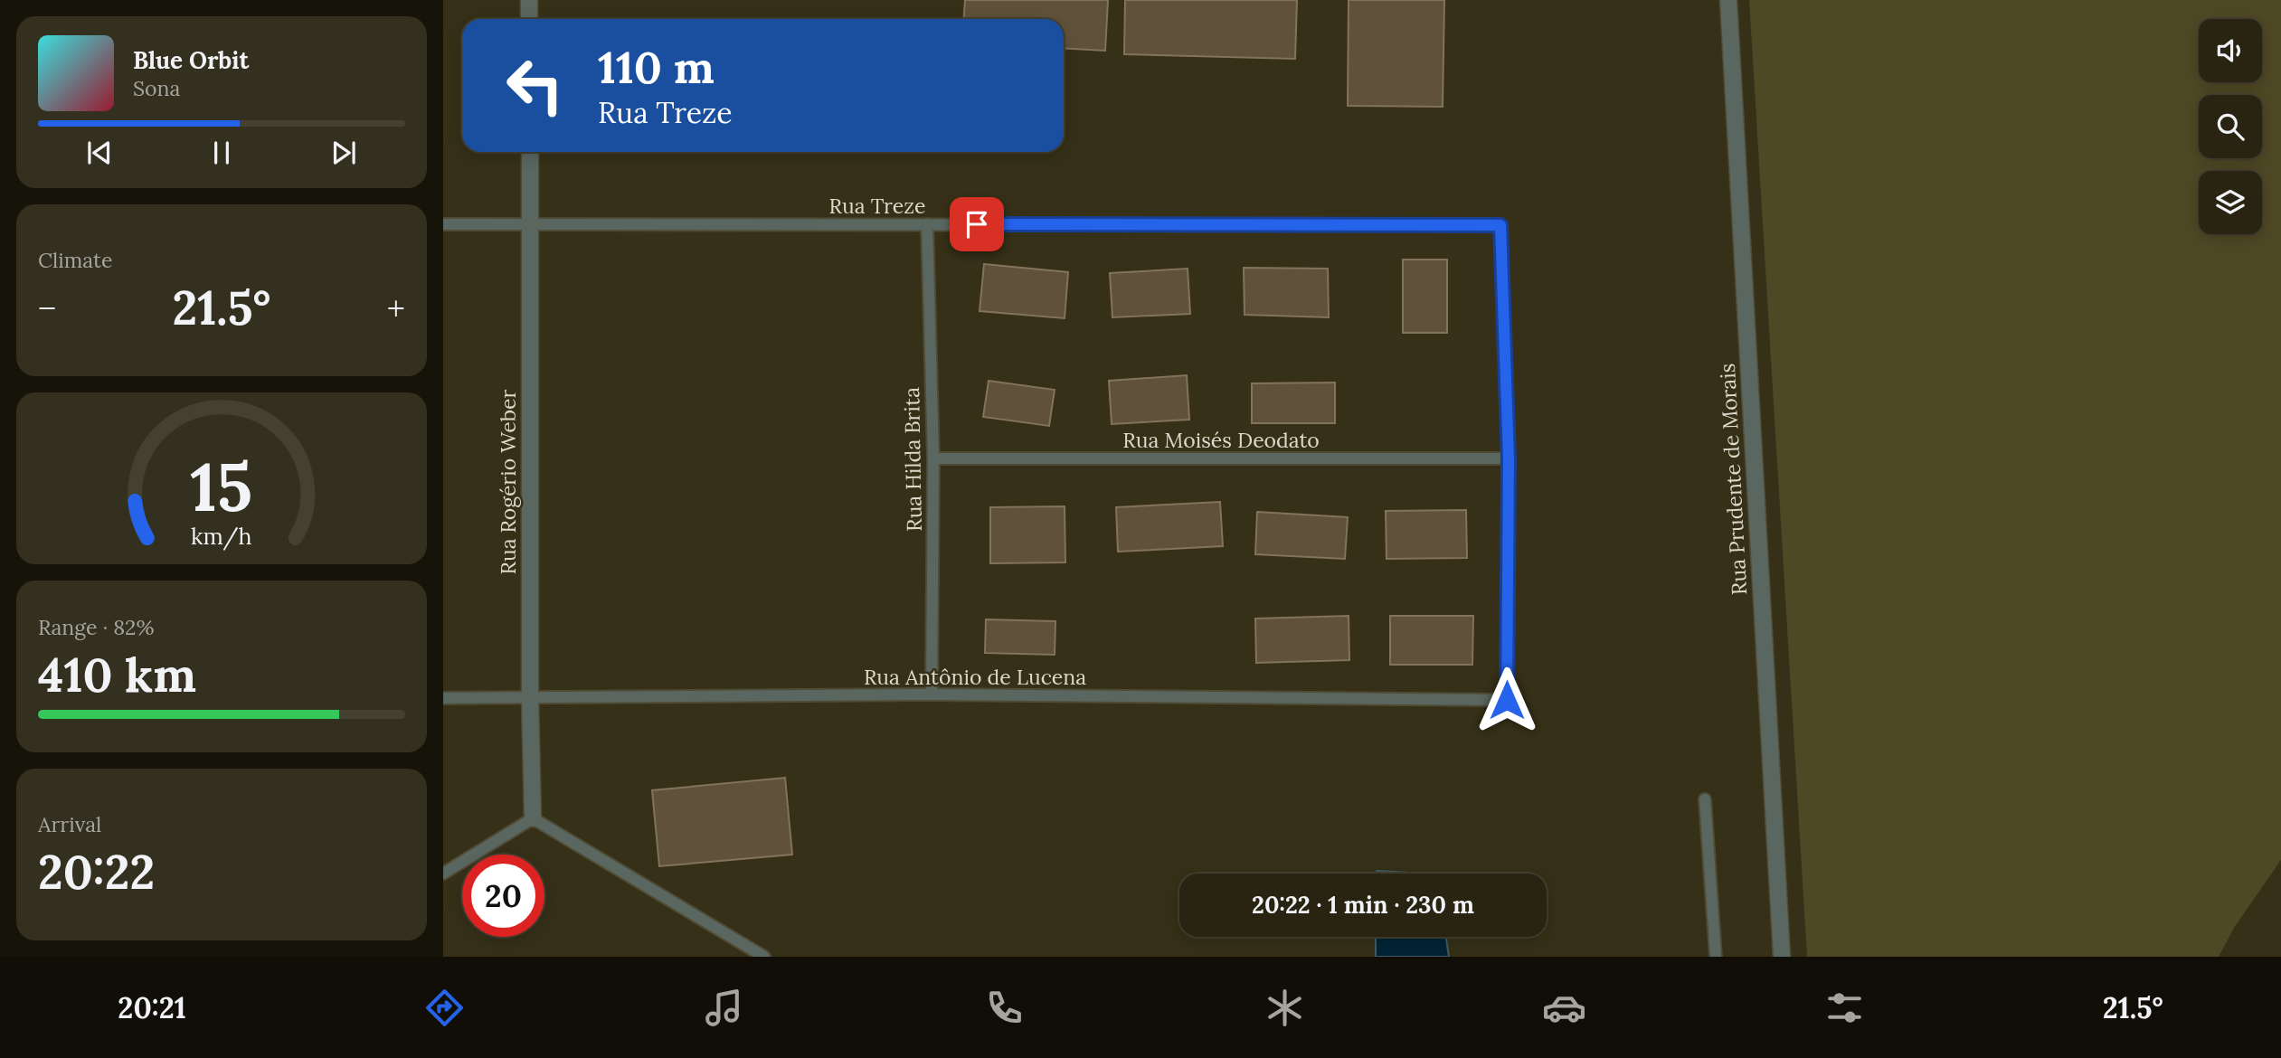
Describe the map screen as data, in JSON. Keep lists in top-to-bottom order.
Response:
{
  "streets": {
    "street": ["Rua Prudente de Morais", "Rua Rogério Weber"],
    "lane": [
      "Rua Treze",
      "Rua Moisés Deodato",
      "Rua Hilda Brita",
      "Rua Antônio de Lucena"
    ]
  },
  "crossings": [
    ["Rua Treze", "Rua Moisés Deodato"],
    ["Rua Treze", "Rua Hilda Brita"],
    ["Rua Treze", "Rua Rogério Weber"],
    ["Rua Treze", "Rua Antônio de Lucena"],
    ["Rua Moisés Deodato", "Rua Hilda Brita"],
    ["Rua Moisés Deodato", "Rua Antônio de Lucena"],
    ["Rua Hilda Brita", "Rua Antônio de Lucena"],
    ["Rua Rogério Weber", "Rua Antônio de Lucena"]
  ],
  "page": {
    "turn": ["110 m", "Rua Treze"],
    "song": ["Blue Orbit", "Sona"],
    "tile": [
      "Climate",
      ["Range · 82%", "410 km"],
      ["Arrival", "20:22"]
    ],
    "heat": ["−", "21.5°", "+"],
    "limit": "20",
    "trip": "20:22 · 1 min · 230 m",
    "tabs": ["20:21", "21.5°"],
    "gauge": ["15", "km/h"]
  }
}
